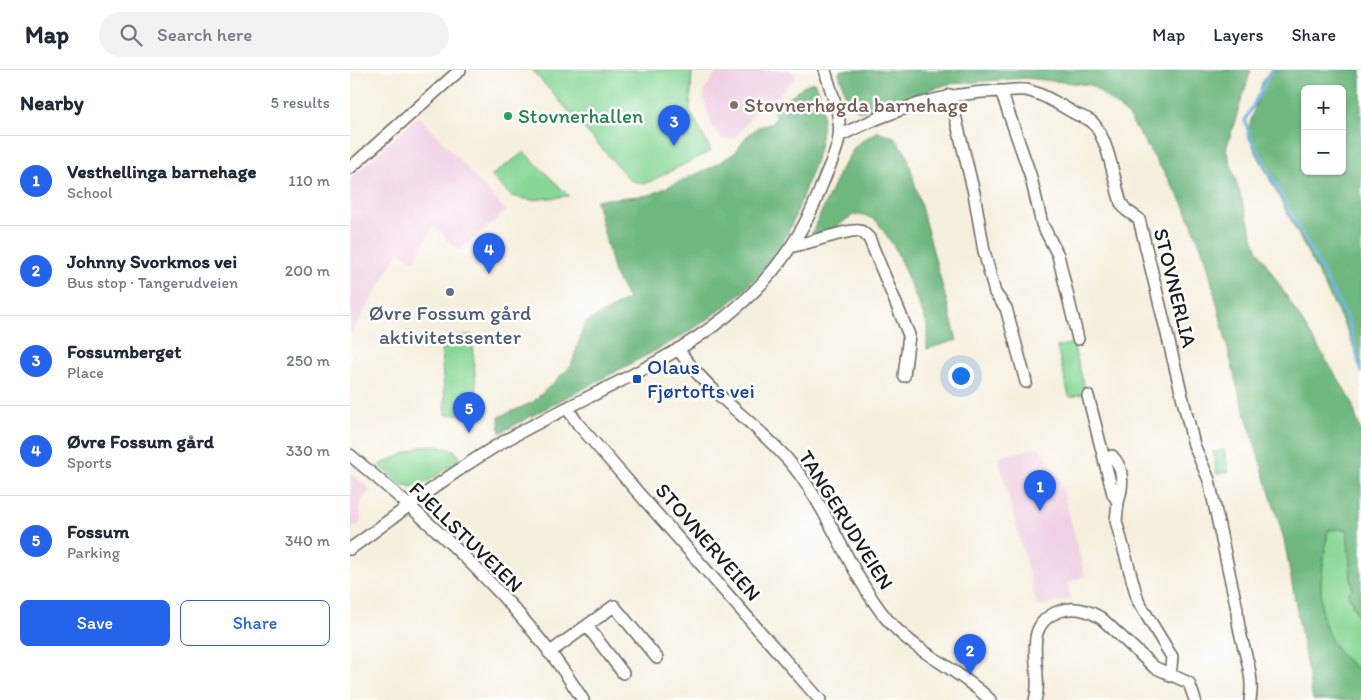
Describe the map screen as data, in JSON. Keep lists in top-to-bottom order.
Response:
{
  "streets": {
    "street": [
      "STOVNERLIA",
      "TANGERUDVEIEN",
      "FJELLSTUVEIEN",
      "STOVNERVEIEN"
    ]
  },
  "places": {
    "other": ["Stovnerhøgda barnehage", "Stovnerhallen", "Øvre Fossum gård aktivitetssenter"],
    "transit": ["Olaus Fjørtofts vei"]
  },
  "page": {
    "header": "Map",
    "search": "Search here",
    "nav": ["Map", "Layers", "Share"],
    "heading": ["Nearby", "5 results"],
    "map_buttons": ["+", "−"],
    "pins": [
      "3",
      "4",
      "5",
      "1",
      "2"
    ],
    "list": [
      {
        "mark": "1",
        "name": "Vesthellinga barnehage",
        "note": "School",
        "value": "110 m"
      },
      {
        "mark": "2",
        "name": "Johnny Svorkmos vei",
        "note": "Bus stop · Tangerudveien",
        "value": "200 m"
      },
      {
        "mark": "3",
        "name": "Fossumberget",
        "note": "Place",
        "value": "250 m"
      },
      {
        "mark": "4",
        "name": "Øvre Fossum gård",
        "note": "Sports",
        "value": "330 m"
      },
      {
        "mark": "5",
        "name": "Fossum",
        "note": "Parking",
        "value": "340 m"
      }
    ],
    "buttons": ["Save", "Share"]
  }
}
